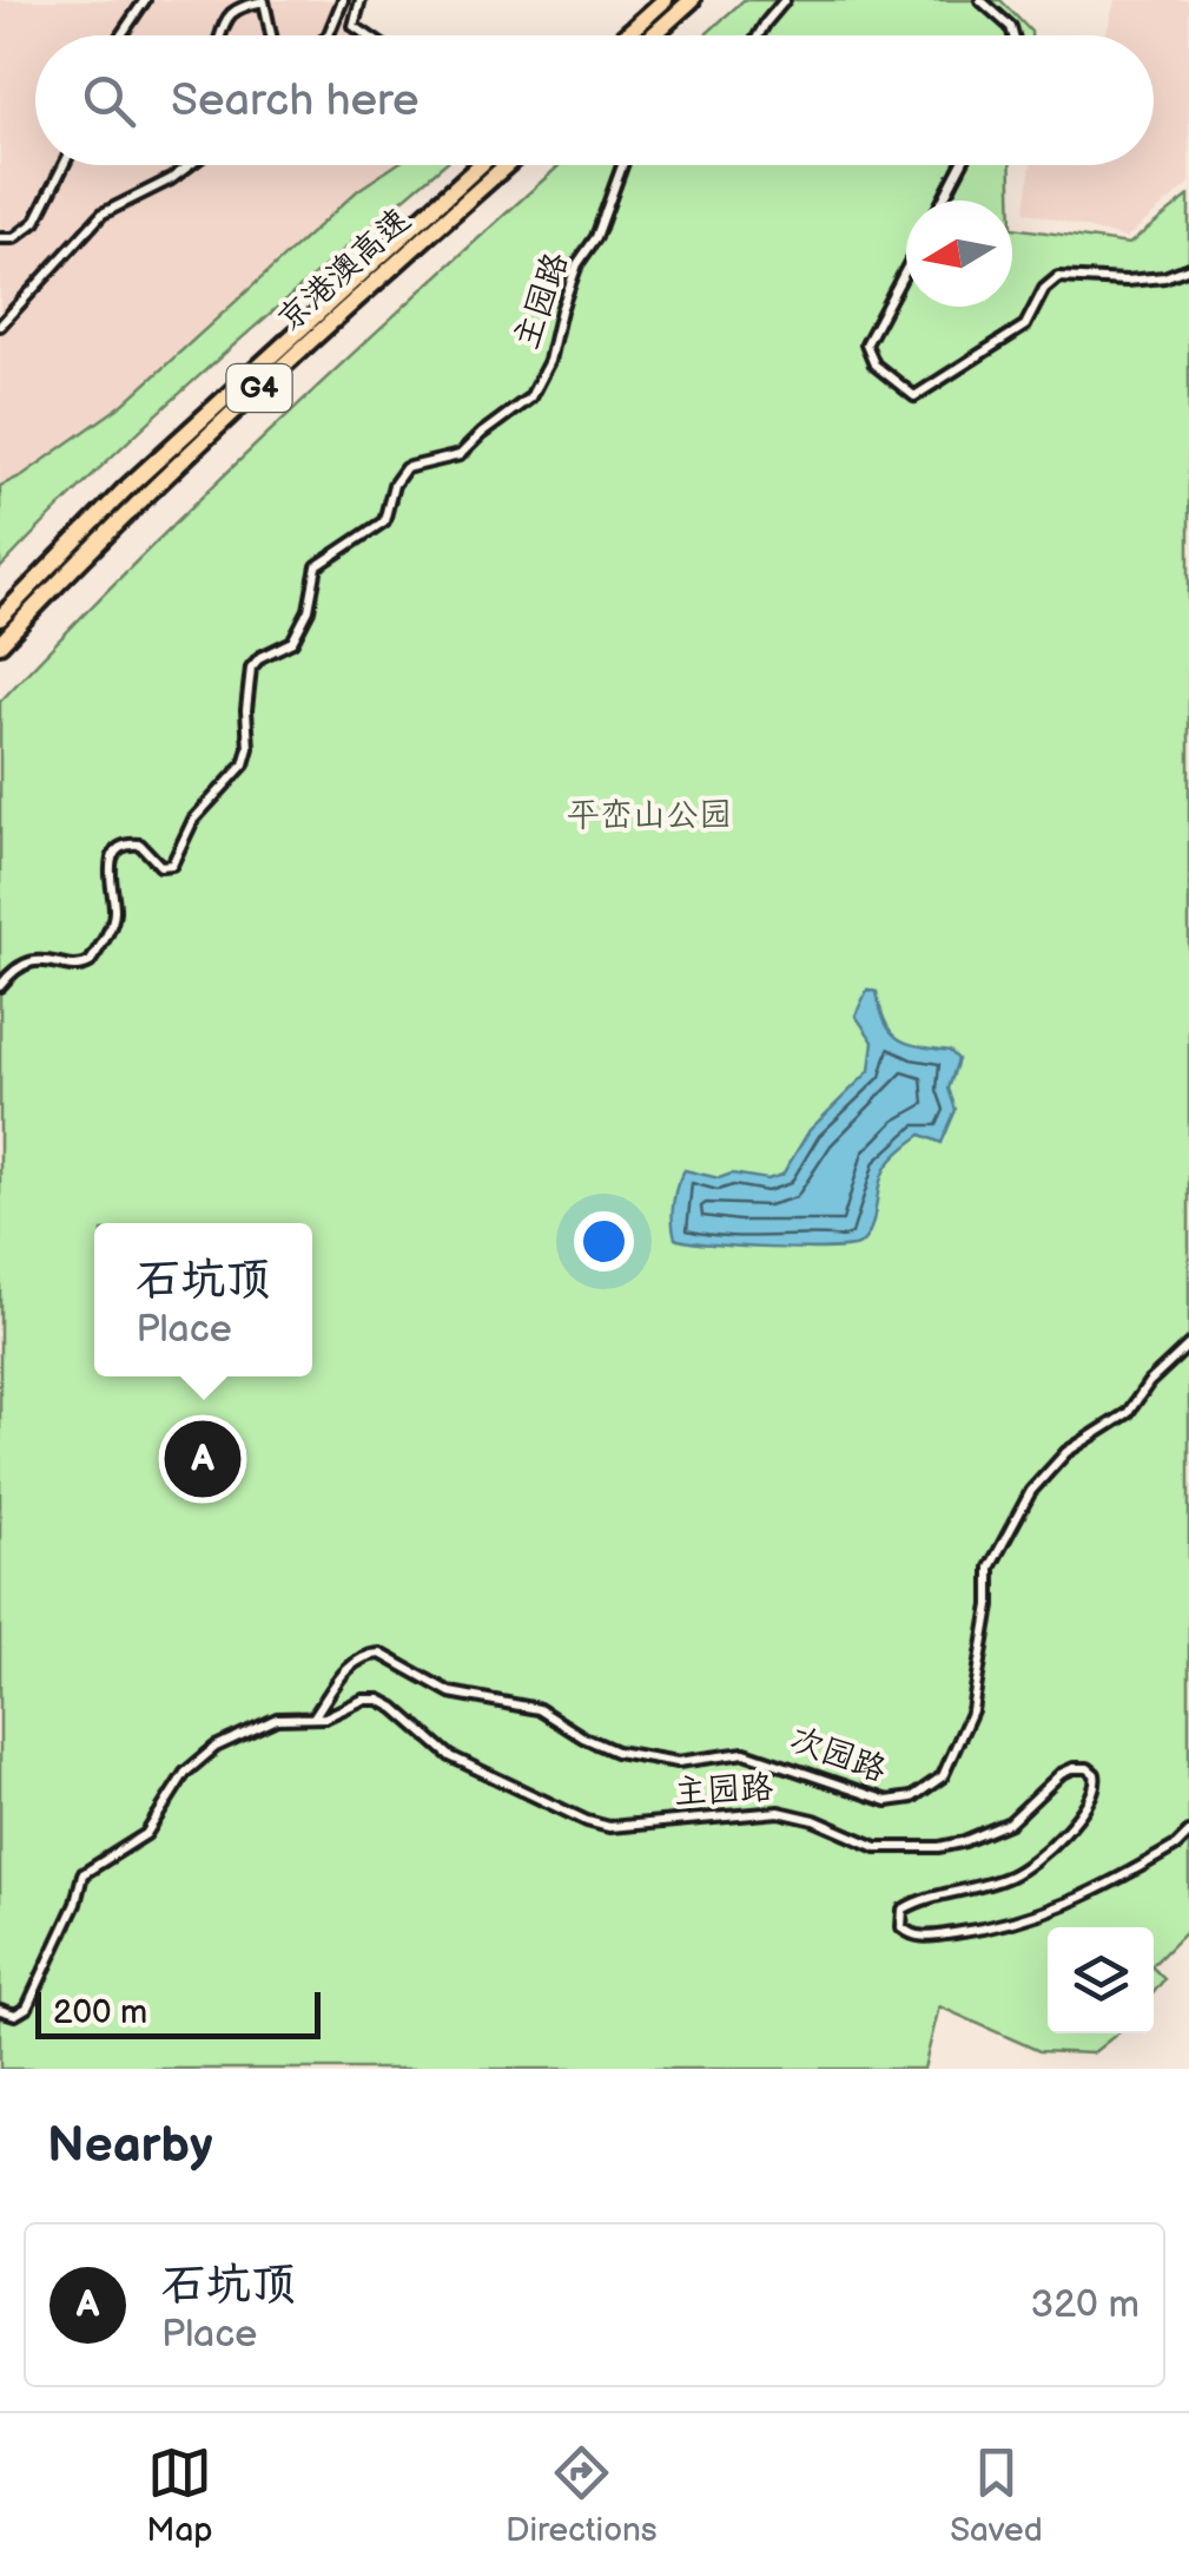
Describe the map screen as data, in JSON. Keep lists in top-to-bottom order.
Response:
{
  "streets": {
    "highway": ["京港澳高速", "G4"],
    "street": ["主园路", "次园路"]
  },
  "crossings": [
    ["主园路", "次园路"]
  ],
  "parks": ["平峦山公园"],
  "scale_bar": "200 m",
  "north": "left",
  "page": {
    "search": "Search here",
    "popup": ["石坑顶", "Place"],
    "pins": "A",
    "scale": "200 m",
    "heading": "Nearby",
    "list": [
      {
        "mark": "A",
        "name": "石坑顶",
        "note": "Place",
        "value": "320 m"
      }
    ],
    "nav": ["Map", "Directions", "Saved"]
  }
}
